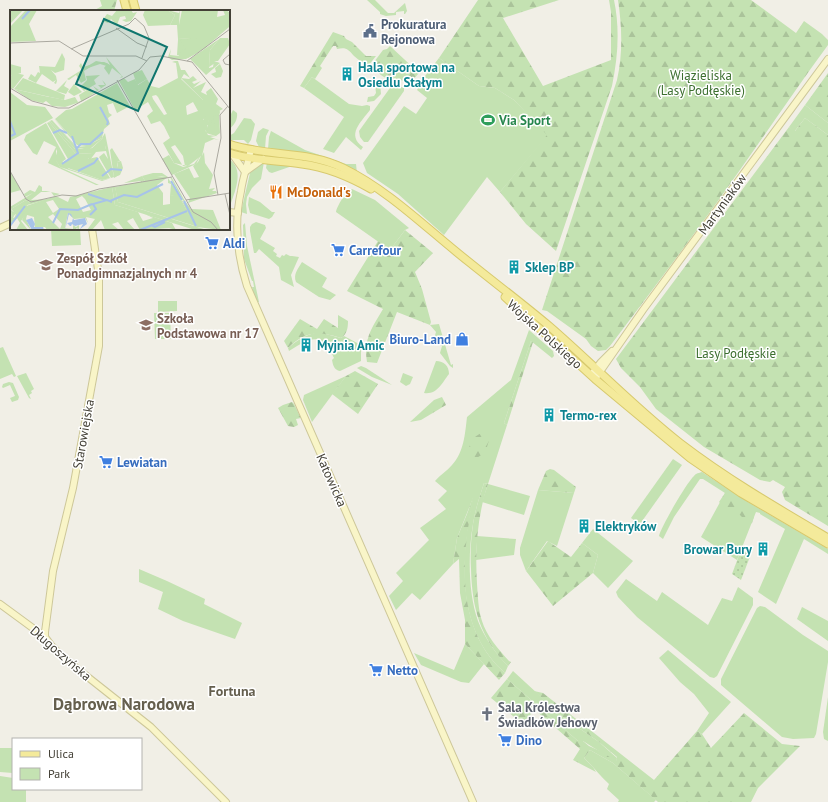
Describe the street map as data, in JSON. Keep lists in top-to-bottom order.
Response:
{
  "streets": {
    "main road": ["Wojska Polskiego"],
    "street": [
      "Martyniaków",
      "Starowiejska",
      "Katowicka",
      "Długoszyńska"
    ]
  },
  "crossings": [
    ["Martyniaków", "Wojska Polskiego"],
    ["Wojska Polskiego", "Katowicka"],
    ["Starowiejska", "Długoszyńska"]
  ],
  "districts": ["Fortuna", "Dąbrowa Narodowa"],
  "parks": ["Wiązieliska (Lasy Podłęskie)", "Lasy Podłęskie"],
  "places": {
    "public building": ["Prokuratura Rejonowa"],
    "building": [
      "Hala sportowa na Osiedlu Stałym",
      "Sklep BP",
      "Myjnia Amic",
      "Termo-rex",
      "Elektryków",
      "Browar Bury"
    ],
    "sports": ["Via Sport"],
    "restaurant": ["McDonald's"],
    "supermarket": [
      "Aldi",
      "Carrefour",
      "Lewiatan",
      "Netto",
      "Dino"
    ],
    "school or university": ["Zespół Szkół Ponadgimnazjalnych nr 4", "Szkoła Podstawowa nr 17"],
    "shop": ["Biuro-Land"],
    "church": ["Sala Królestwa Świadków Jehowy"]
  },
  "legend": ["Ulica", "Park"]
}
